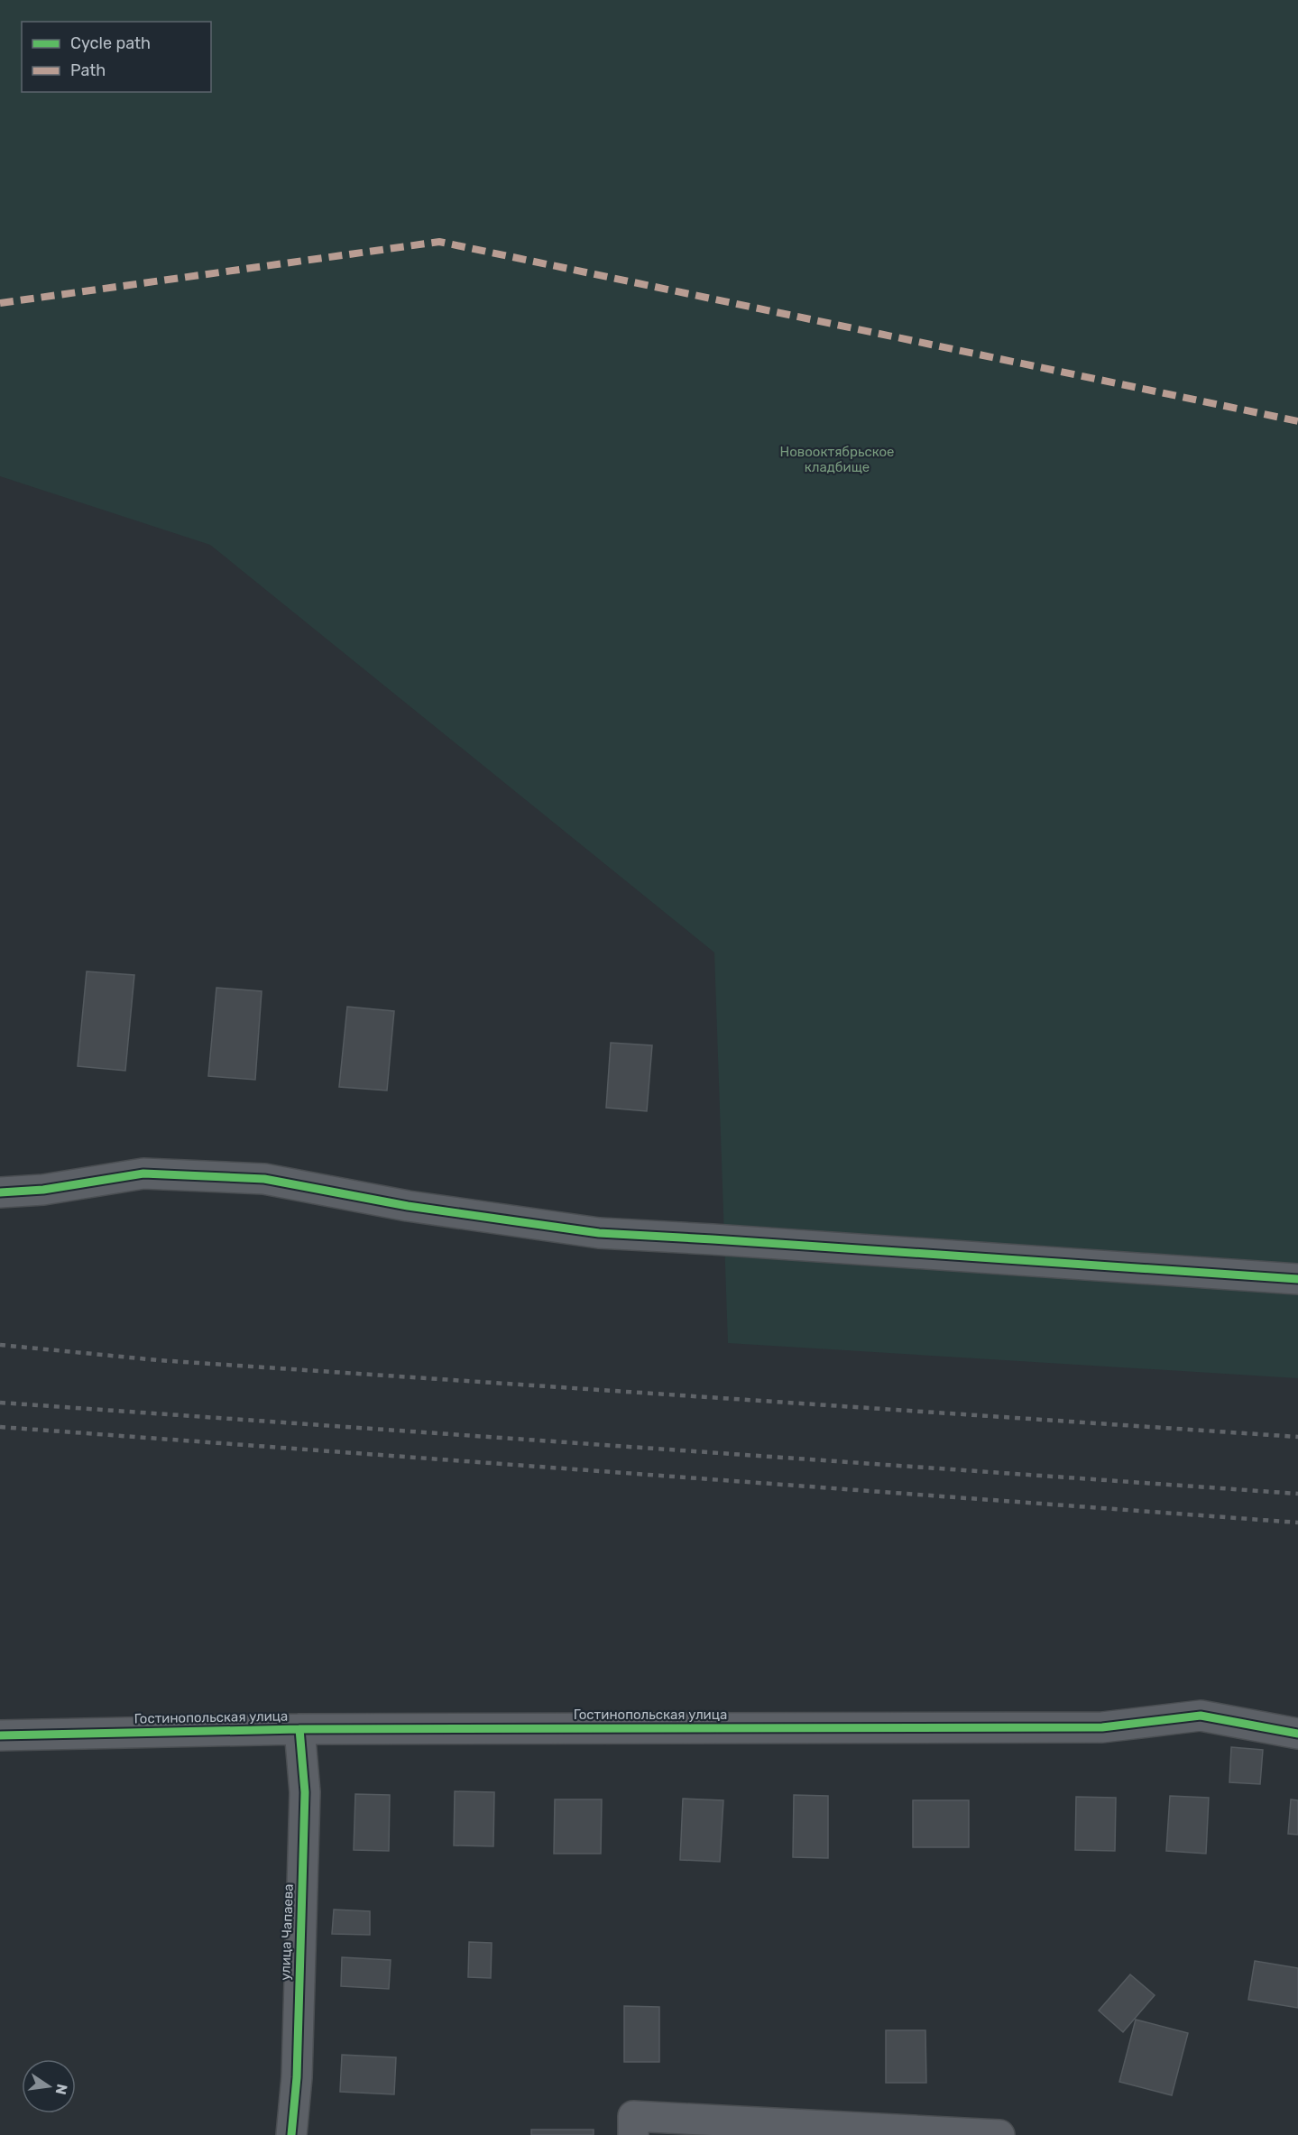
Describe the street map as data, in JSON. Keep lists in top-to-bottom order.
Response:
{
  "streets": {
    "street": ["Гостинопольская улица", "улица Чапаева"]
  },
  "crossings": [
    ["Гостинопольская улица", "улица Чапаева"]
  ],
  "parks": ["Новооктябрьское кладбище"],
  "legend": ["Cycle path", "Path"],
  "north": "right"
}
